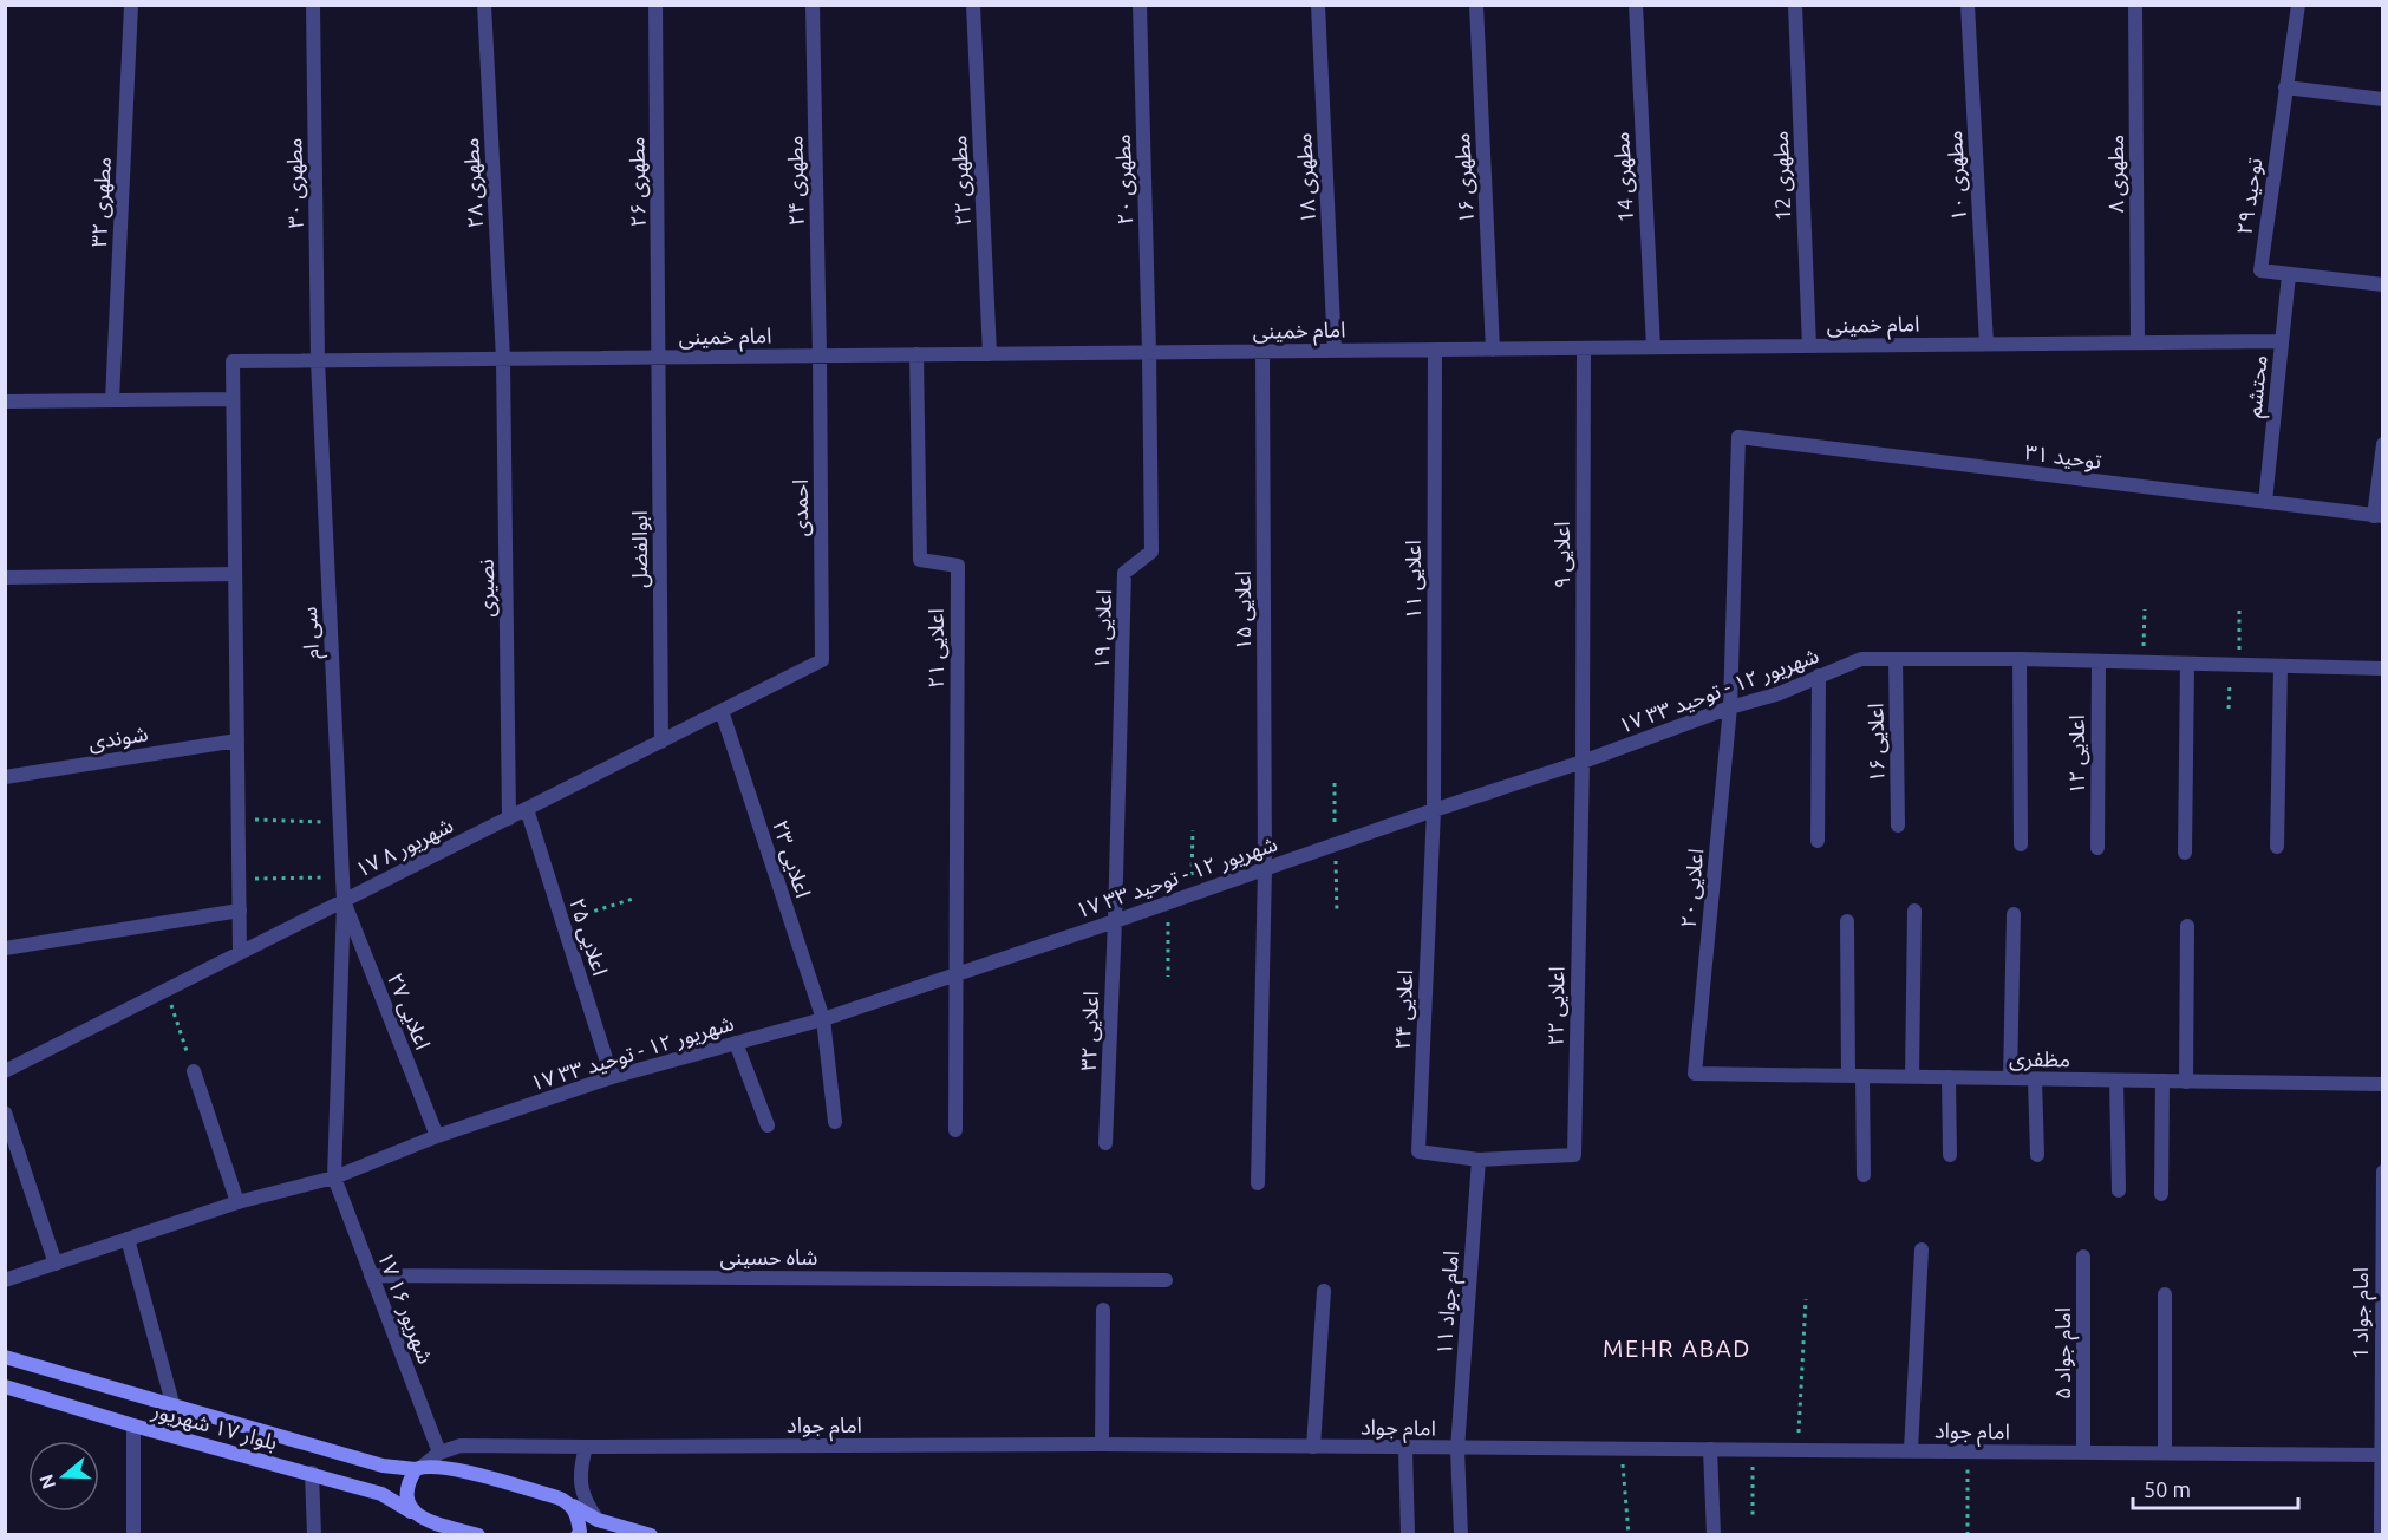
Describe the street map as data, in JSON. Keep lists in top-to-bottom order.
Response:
{
  "streets": {
    "main road": ["بلوار ۱۷ شهریور"],
    "street": [
      "مطهری ۸",
      "مطهری 12",
      "مطهری ۱۰",
      "مطهری 14",
      "مطهری ۱۸",
      "مطهری ۱۶",
      "مطهری ۲۰",
      "مطهری ۲۴",
      "مطهری ۲۲",
      "مطهری ۲۶",
      "مطهری ۳۰",
      "مطهری ۲۸",
      "توحید ۲۹",
      "مطهری ۳۲",
      "امام خمینی",
      "محتشم",
      "توحید ۳۱",
      "احمدی",
      "ابوالفضل",
      "اعلایی ۹",
      "اعلایی ۱۱",
      "نصیری",
      "اعلایی ۱۵",
      "اعلایی ۱۹",
      "سی ام",
      "اعلایی ۲۱",
      "۱۷ شهریور ۱۲ - توحید ۳۳",
      "شوندی",
      "اعلایی ۱۶",
      "اعلایی ۱۲",
      "۱۷ شهریور ۸",
      "اعلایی ۲۳",
      "اعلایی ۲۰",
      "اعلایی ۲۵",
      "اعلایی ۲۲",
      "اعلایی ۲۴",
      "اعلایی ۲۷",
      "اعلایی ۳۲",
      "مظفری",
      "شاه حسینی",
      "امام جواد ۱۱",
      "۱۷ شهریور ۱۶",
      "امام جواد 1",
      "امام جواد ۵",
      "امام جواد"
    ]
  },
  "crossings": [
    ["مطهری ۸", "امام خمینی"],
    ["مطهری 12", "امام خمینی"],
    ["مطهری ۱۰", "امام خمینی"],
    ["مطهری 14", "امام خمینی"],
    ["مطهری ۱۸", "امام خمینی"],
    ["مطهری ۱۶", "امام خمینی"],
    ["مطهری ۲۰", "امام خمینی"],
    ["مطهری ۲۰", "اعلایی ۱۹"],
    ["مطهری ۲۴", "امام خمینی"],
    ["مطهری ۲۴", "احمدی"],
    ["مطهری ۲۲", "امام خمینی"],
    ["مطهری ۲۶", "امام خمینی"],
    ["مطهری ۲۶", "ابوالفضل"],
    ["مطهری ۳۰", "امام خمینی"],
    ["مطهری ۳۰", "سی ام"],
    ["مطهری ۲۸", "امام خمینی"],
    ["مطهری ۲۸", "نصیری"],
    ["توحید ۲۹", "محتشم"],
    ["امام خمینی", "محتشم"],
    ["امام خمینی", "احمدی"],
    ["امام خمینی", "ابوالفضل"],
    ["امام خمینی", "اعلایی ۹"],
    ["امام خمینی", "اعلایی ۱۱"],
    ["امام خمینی", "نصیری"],
    ["امام خمینی", "اعلایی ۱۵"],
    ["امام خمینی", "اعلایی ۱۹"],
    ["امام خمینی", "سی ام"],
    ["امام خمینی", "اعلایی ۲۱"],
    ["محتشم", "توحید ۳۱"],
    ["توحید ۳۱", "اعلایی ۲۰"],
    ["احمدی", "۱۷ شهریور ۸"],
    ["ابوالفضل", "۱۷ شهریور ۸"],
    ["اعلایی ۹", "۱۷ شهریور ۱۲ - توحید ۳۳"],
    ["اعلایی ۹", "اعلایی ۲۲"],
    ["اعلایی ۱۱", "۱۷ شهریور ۱۲ - توحید ۳۳"],
    ["اعلایی ۱۱", "اعلایی ۲۴"],
    ["نصیری", "۱۷ شهریور ۸"],
    ["اعلایی ۱۵", "۱۷ شهریور ۱۲ - توحید ۳۳"],
    ["اعلایی ۱۹", "۱۷ شهریور ۱۲ - توحید ۳۳"],
    ["اعلایی ۱۹", "اعلایی ۳۲"],
    ["سی ام", "۱۷ شهریور ۸"],
    ["سی ام", "اعلایی ۲۷"],
    ["اعلایی ۲۱", "۱۷ شهریور ۱۲ - توحید ۳۳"],
    ["۱۷ شهریور ۱۲ - توحید ۳۳", "اعلایی ۱۶"],
    ["۱۷ شهریور ۱۲ - توحید ۳۳", "اعلایی ۱۲"],
    ["۱۷ شهریور ۱۲ - توحید ۳۳", "اعلایی ۲۳"],
    ["۱۷ شهریور ۱۲ - توحید ۳۳", "اعلایی ۲۰"],
    ["۱۷ شهریور ۱۲ - توحید ۳۳", "اعلایی ۲۵"],
    ["۱۷ شهریور ۱۲ - توحید ۳۳", "اعلایی ۲۲"],
    ["۱۷ شهریور ۱۲ - توحید ۳۳", "اعلایی ۲۴"],
    ["۱۷ شهریور ۱۲ - توحید ۳۳", "اعلایی ۲۷"],
    ["۱۷ شهریور ۱۲ - توحید ۳۳", "اعلایی ۳۲"],
    ["۱۷ شهریور ۱۲ - توحید ۳۳", "۱۷ شهریور ۱۶"],
    ["۱۷ شهریور ۸", "اعلایی ۲۳"],
    ["۱۷ شهریور ۸", "اعلایی ۲۵"],
    ["۱۷ شهریور ۸", "اعلایی ۲۷"],
    ["اعلایی ۲۰", "مظفری"],
    ["اعلایی ۲۲", "اعلایی ۲۴"],
    ["اعلایی ۲۲", "امام جواد ۱۱"],
    ["اعلایی ۲۴", "امام جواد ۱۱"],
    ["شاه حسینی", "۱۷ شهریور ۱۶"],
    ["امام جواد ۱۱", "امام جواد"],
    ["۱۷ شهریور ۱۶", "امام جواد"],
    ["امام جواد 1", "امام جواد"],
    ["امام جواد ۵", "امام جواد"],
    ["امام جواد", "بلوار ۱۷ شهریور"]
  ],
  "districts": ["MEHR ABAD"],
  "scale_bar": "50 m",
  "north": "left"
}
